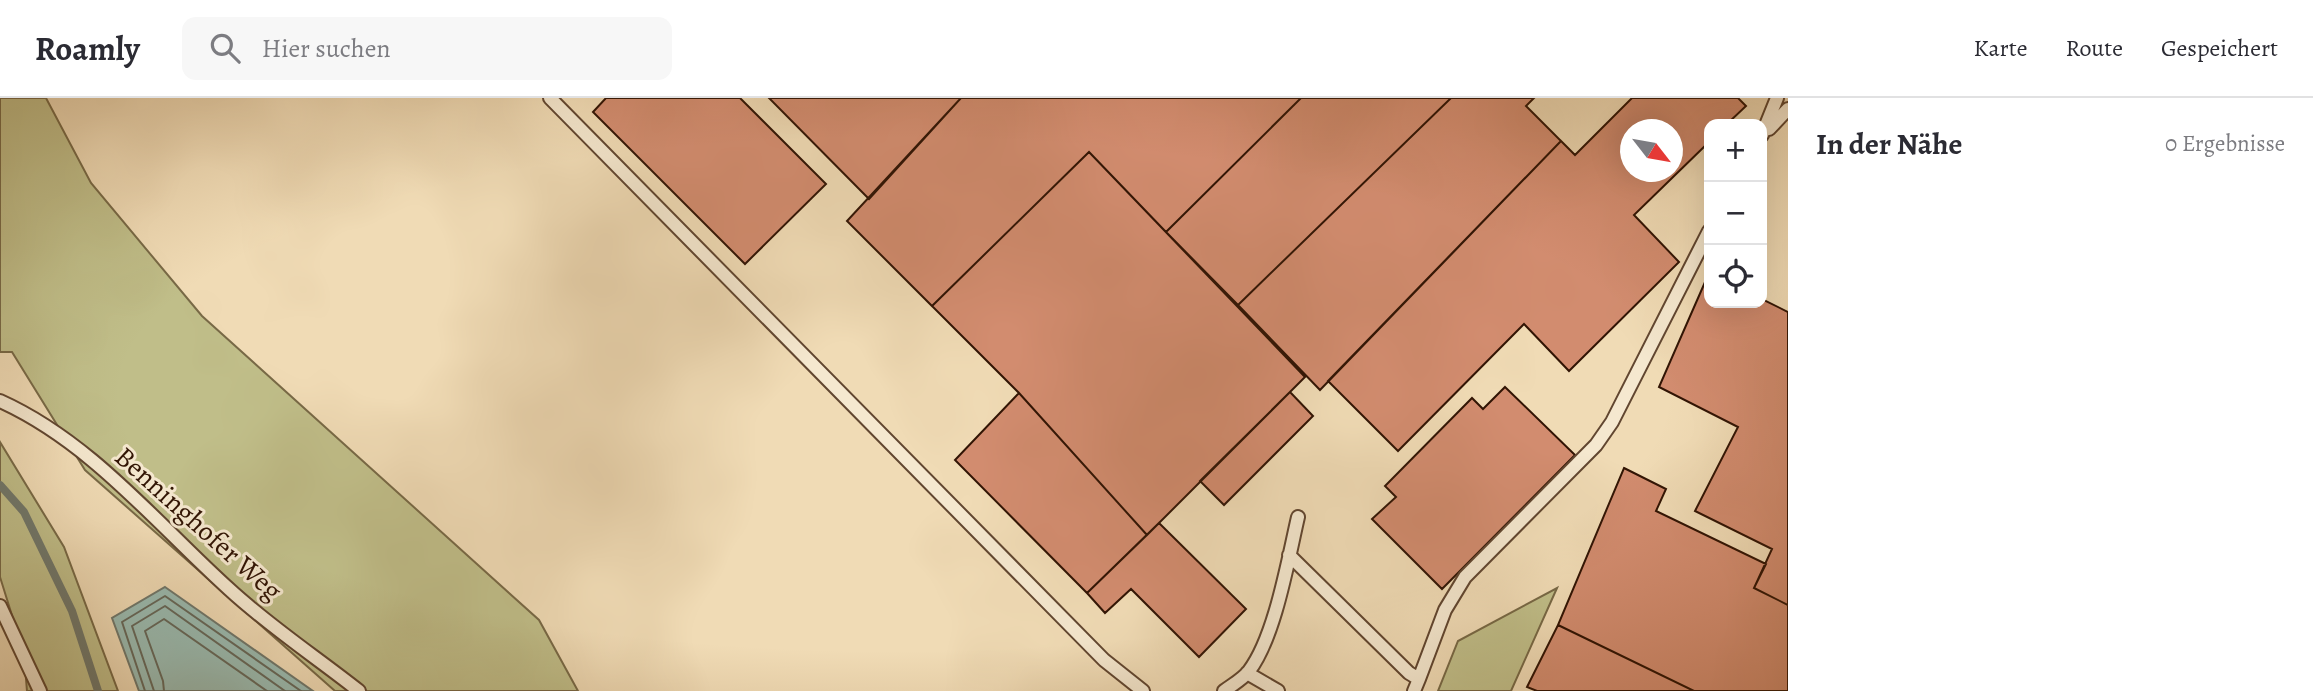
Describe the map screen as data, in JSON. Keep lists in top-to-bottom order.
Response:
{
  "streets": {
    "lane": ["Benninghofer Weg"]
  },
  "north": "bottom right",
  "page": {
    "header": "Roamly",
    "search": "Hier suchen",
    "nav": ["Karte", "Route", "Gespeichert"],
    "heading": ["In der Nähe", "0 Ergebnisse"],
    "map_buttons": ["+", "−"]
  }
}
